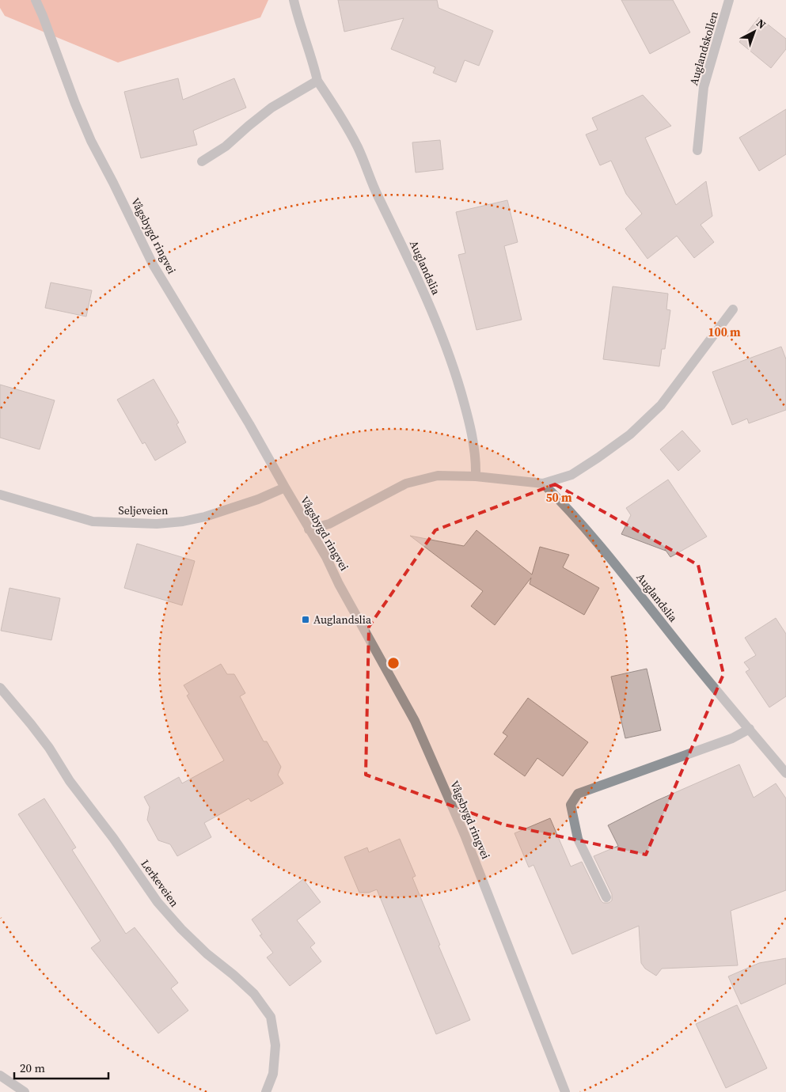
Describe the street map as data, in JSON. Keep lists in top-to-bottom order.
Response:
{
  "streets": {
    "street": [
      "Auglandskollen",
      "Vågsbygd ringvei",
      "Auglandslia",
      "Seljeveien",
      "Lerkeveien"
    ]
  },
  "crossings": [
    ["Vågsbygd ringvei", "Seljeveien"]
  ],
  "places": {
    "transit": ["Auglandslia"]
  },
  "scale_bar": "20 m",
  "north": "top right",
  "rings": ["100 m", "50 m"]
}
